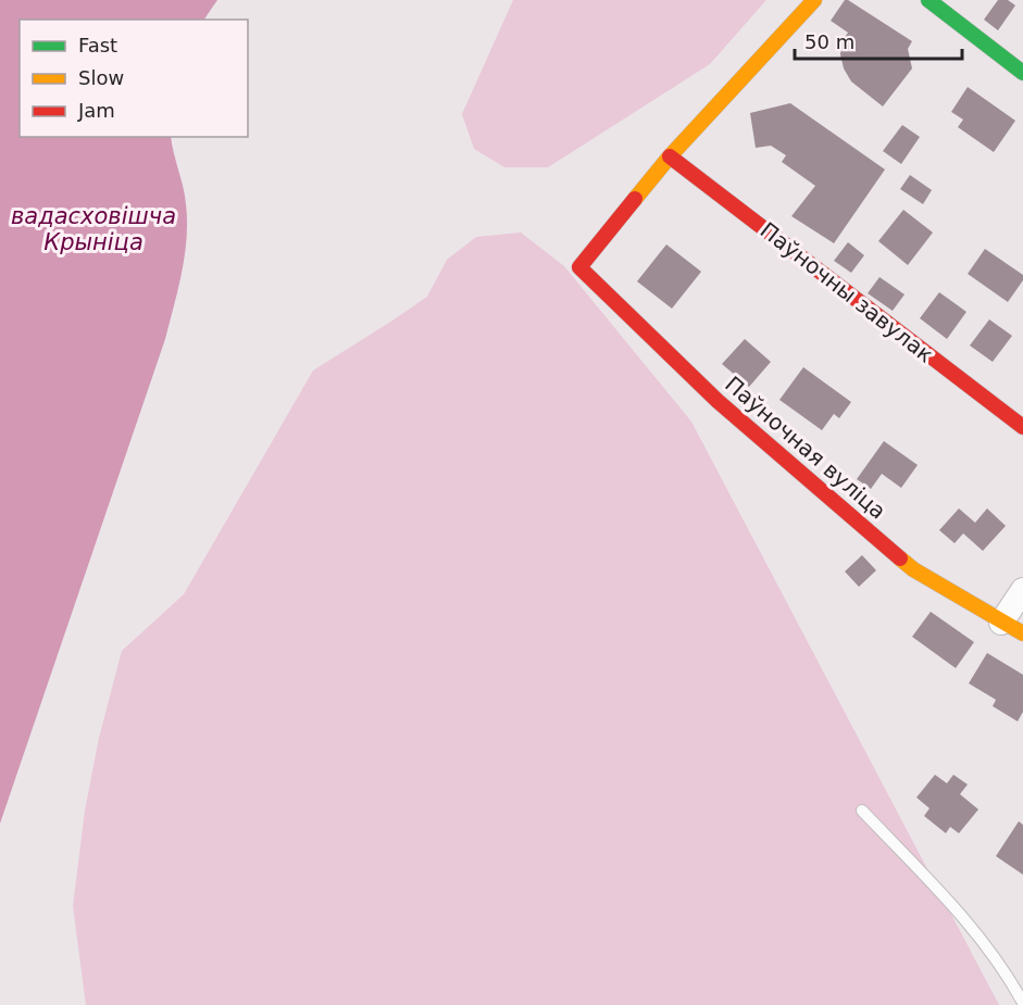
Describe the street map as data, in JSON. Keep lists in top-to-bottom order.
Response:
{
  "streets": {
    "street": ["Паўночны завулак", "Паўночная вуліца"]
  },
  "crossings": [
    ["Паўночны завулак", "Паўночная вуліца"]
  ],
  "water": ["вадасховішча Крыніца"],
  "legend": ["Fast", "Slow", "Jam"],
  "scale_bar": "50 m"
}
